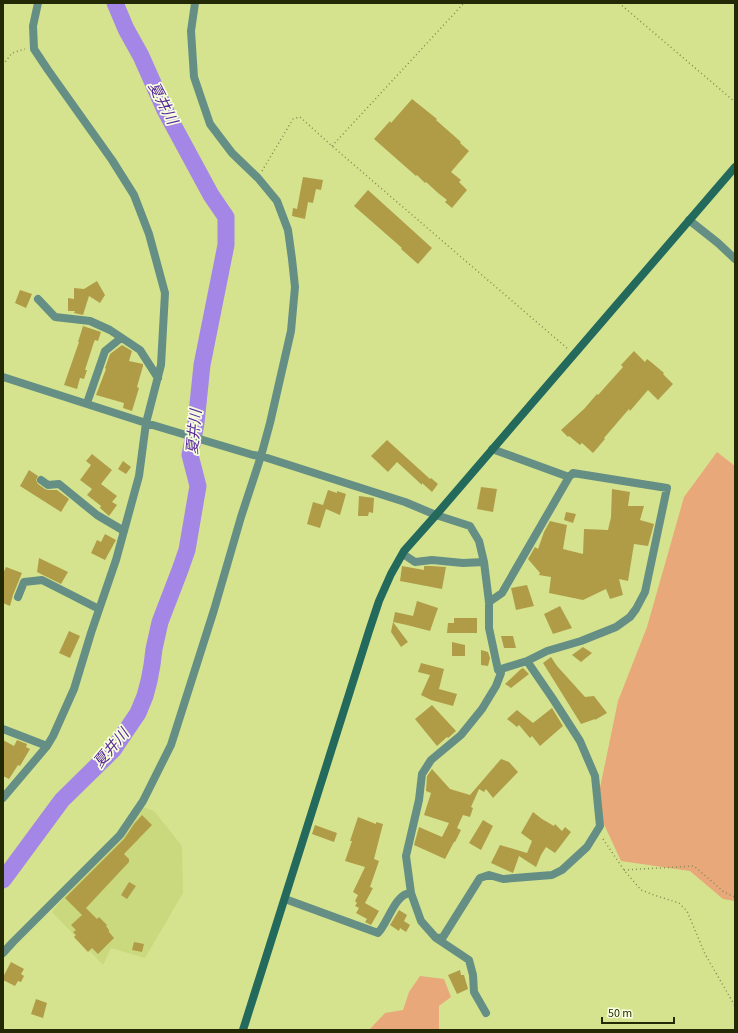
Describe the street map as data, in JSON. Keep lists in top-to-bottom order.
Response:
{
  "water": ["夏井川"],
  "scale_bar": "50 m"
}
